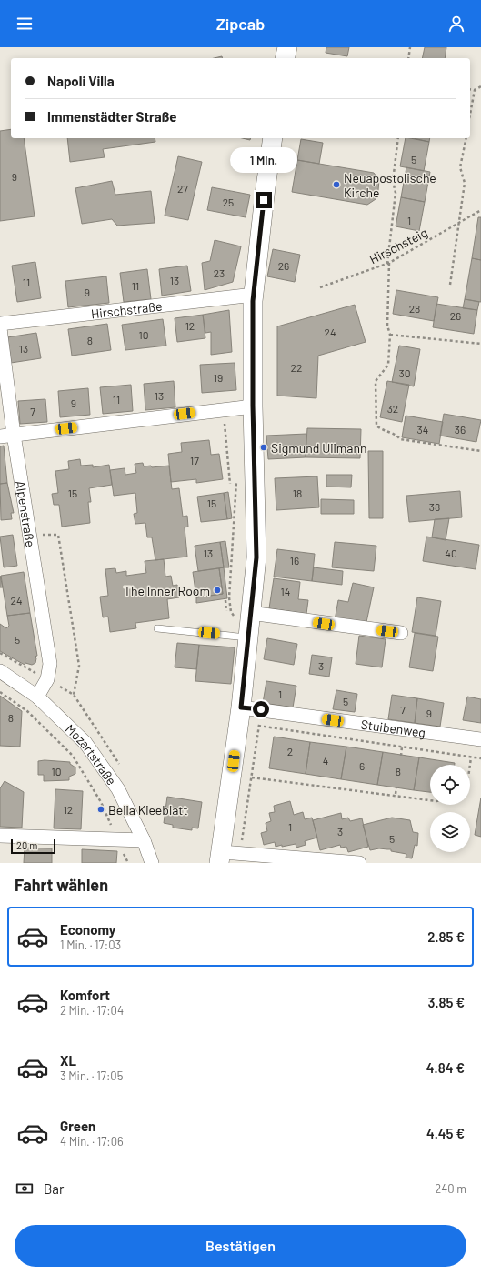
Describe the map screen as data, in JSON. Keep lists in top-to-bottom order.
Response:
{
  "streets": {
    "street": [
      "Hirschstraße",
      "Alpenstraße",
      "Stuibenweg",
      "Mozartstraße"
    ],
    "path": ["Hirschsteig"]
  },
  "crossings": [
    ["Alpenstraße", "Mozartstraße"]
  ],
  "places": [
    "Neuapostolische Kirche",
    "Sigmund Ullmann",
    "The Inner Room",
    "Bella Kleeblatt"
  ],
  "house_numbers": [
    "5",
    "9",
    "27",
    "25",
    "1",
    "26",
    "23",
    "13",
    "11",
    "11",
    "9",
    "28",
    "26",
    "12",
    "24",
    "10",
    "8",
    "13",
    "22",
    "30",
    "19",
    "13",
    "11",
    "9",
    "32",
    "7",
    "34",
    "36",
    "17",
    "15",
    "18",
    "15",
    "38",
    "13",
    "40",
    "16",
    "14",
    "24",
    "5",
    "3",
    "1",
    "5",
    "7",
    "9",
    "8",
    "2",
    "4",
    "6",
    "10",
    "8",
    "12",
    "1",
    "3",
    "5"
  ],
  "scale_bar": "20 m",
  "page": {
    "header": "Zipcab",
    "banner": ["Napoli Villa", "Immenstädter Straße"],
    "bubble": "1 Min.",
    "scale": "20 m",
    "heading": "Fahrt wählen",
    "list": [
      {
        "name": "Economy",
        "note": "1 Min. · 17:03",
        "value": "2.85 €"
      },
      {
        "name": "Komfort",
        "note": "2 Min. · 17:04",
        "value": "3.85 €"
      },
      {
        "name": "XL",
        "note": "3 Min. · 17:05",
        "value": "4.84 €"
      },
      {
        "name": "Green",
        "note": "4 Min. · 17:06",
        "value": "4.45 €"
      }
    ],
    "pay": ["Bar", "240 m"],
    "buttons": "Bestätigen"
  }
}
